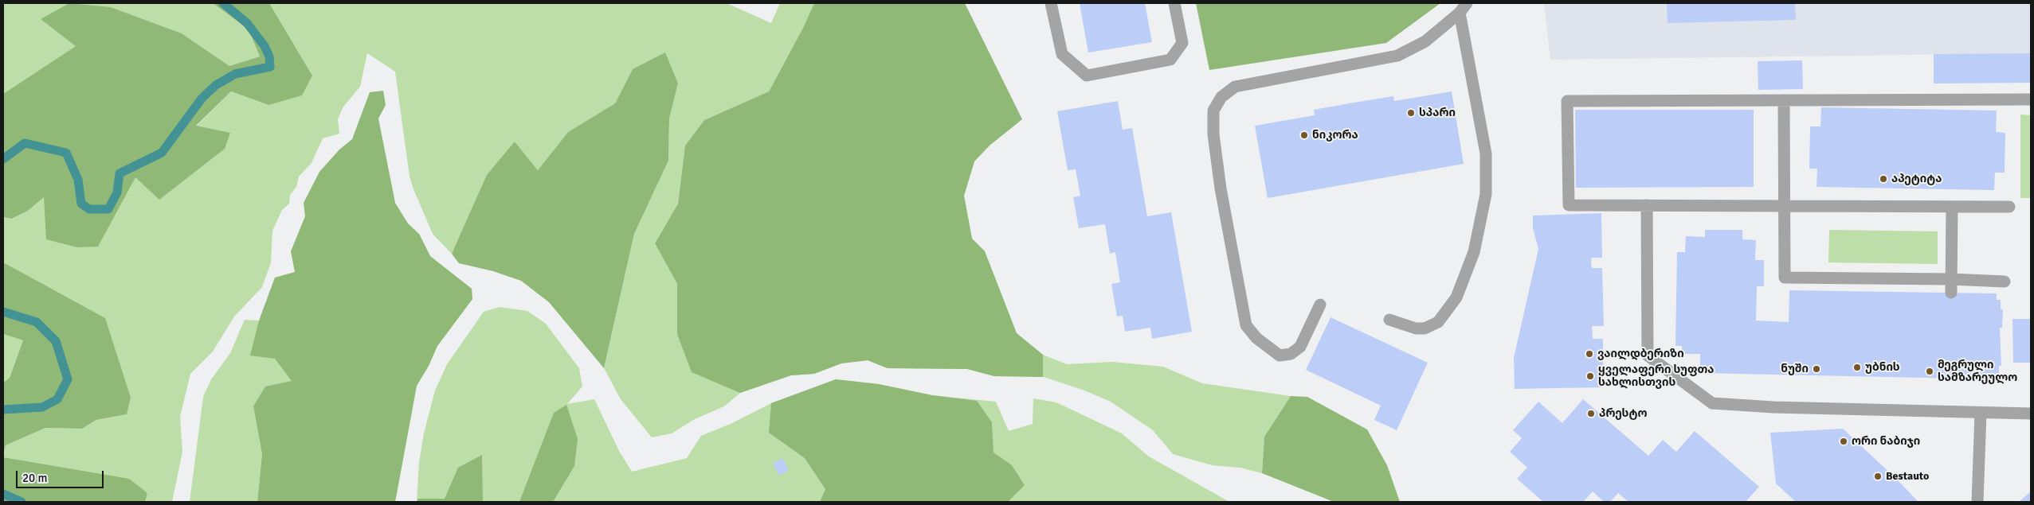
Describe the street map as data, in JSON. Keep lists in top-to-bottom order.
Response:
{
  "places": [
    "სპარი",
    "ნიკორა",
    "აპეტიტა",
    "ვაილდბერიზი",
    "უბნის",
    "ნუში",
    "მეგრული სამზარეულო",
    "ყველაფერი სუფთა სახლისთვის",
    "პრესტო",
    "ორი ნაბიჯი",
    "Bestauto"
  ],
  "scale_bar": "20 m"
}
